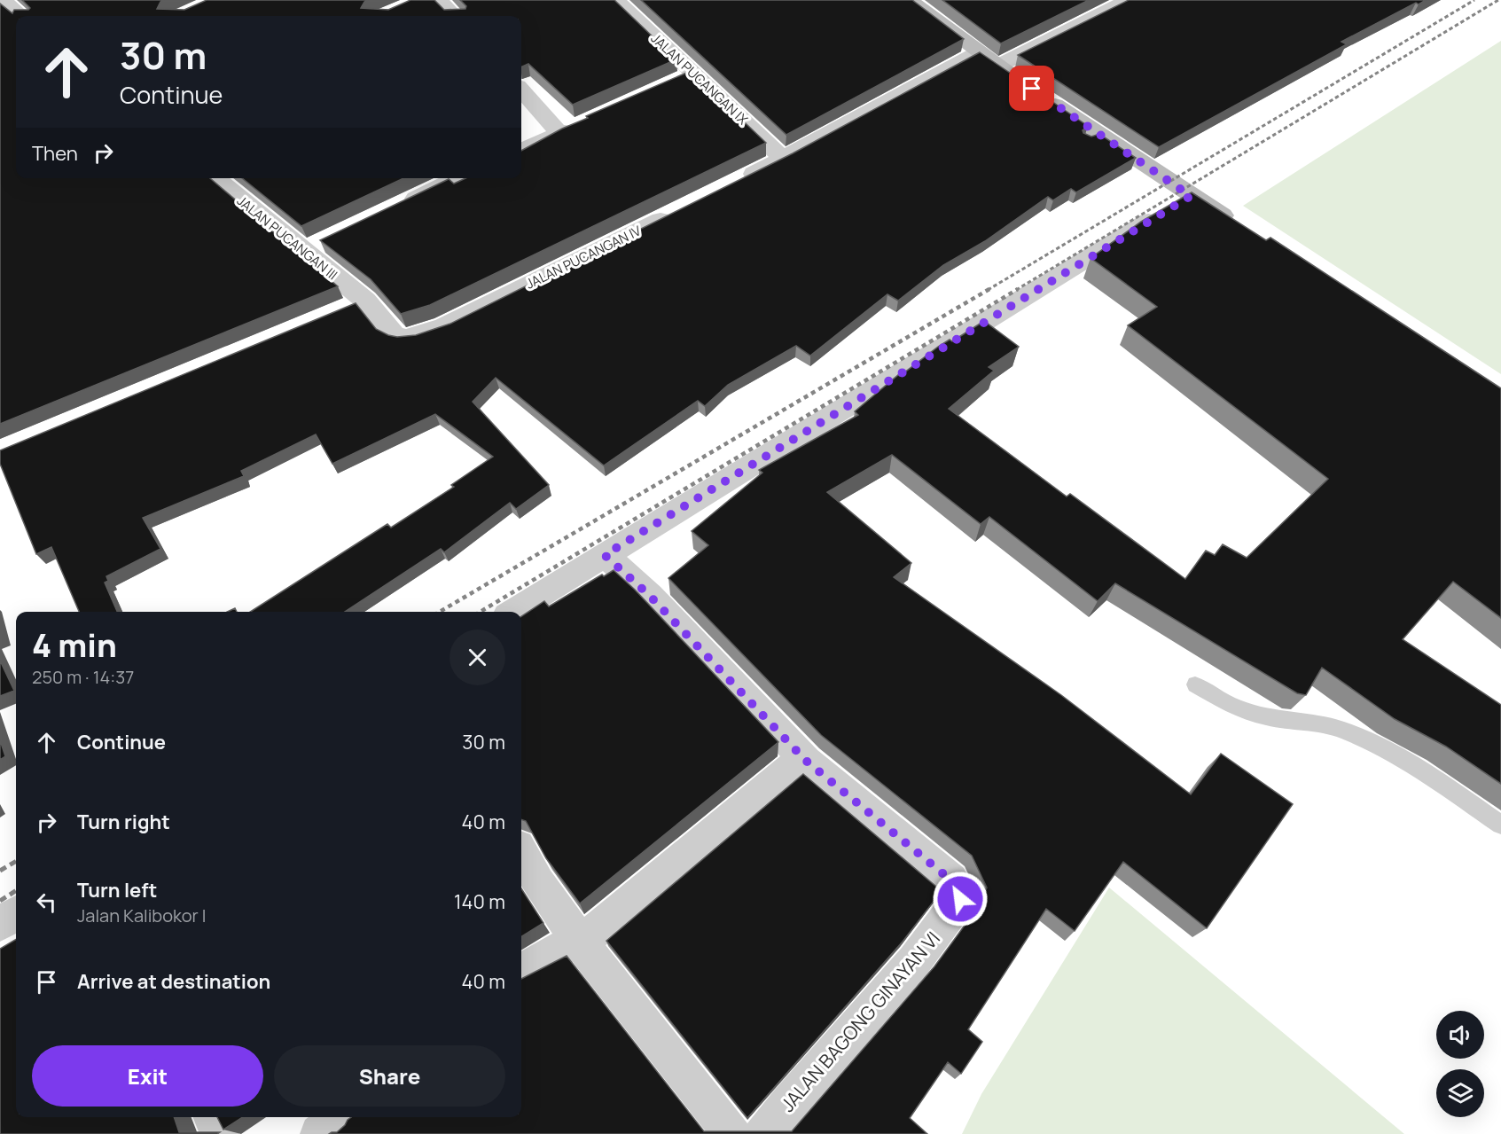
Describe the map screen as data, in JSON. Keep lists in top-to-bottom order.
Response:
{
  "streets": {
    "street": [
      "JALAN PUCANGAN IX",
      "JALAN PUCANGAN III",
      "JALAN PUCANGAN IV",
      "JALAN BAGONG GINAYAN VI"
    ]
  },
  "crossings": [
    ["JALAN PUCANGAN III", "JALAN PUCANGAN IV"]
  ],
  "page": {
    "turn": ["30 m", "Continue"],
    "then": "Then",
    "heading": ["4 min", "250 m · 14:37"],
    "list": [
      {
        "name": "Continue",
        "value": "30 m"
      },
      {
        "name": "Turn right",
        "value": "40 m"
      },
      {
        "name": "Turn left",
        "note": "Jalan Kalibokor I",
        "value": "140 m"
      },
      {
        "name": "Arrive at destination",
        "value": "40 m"
      }
    ],
    "buttons": ["Exit", "Share"]
  }
}
